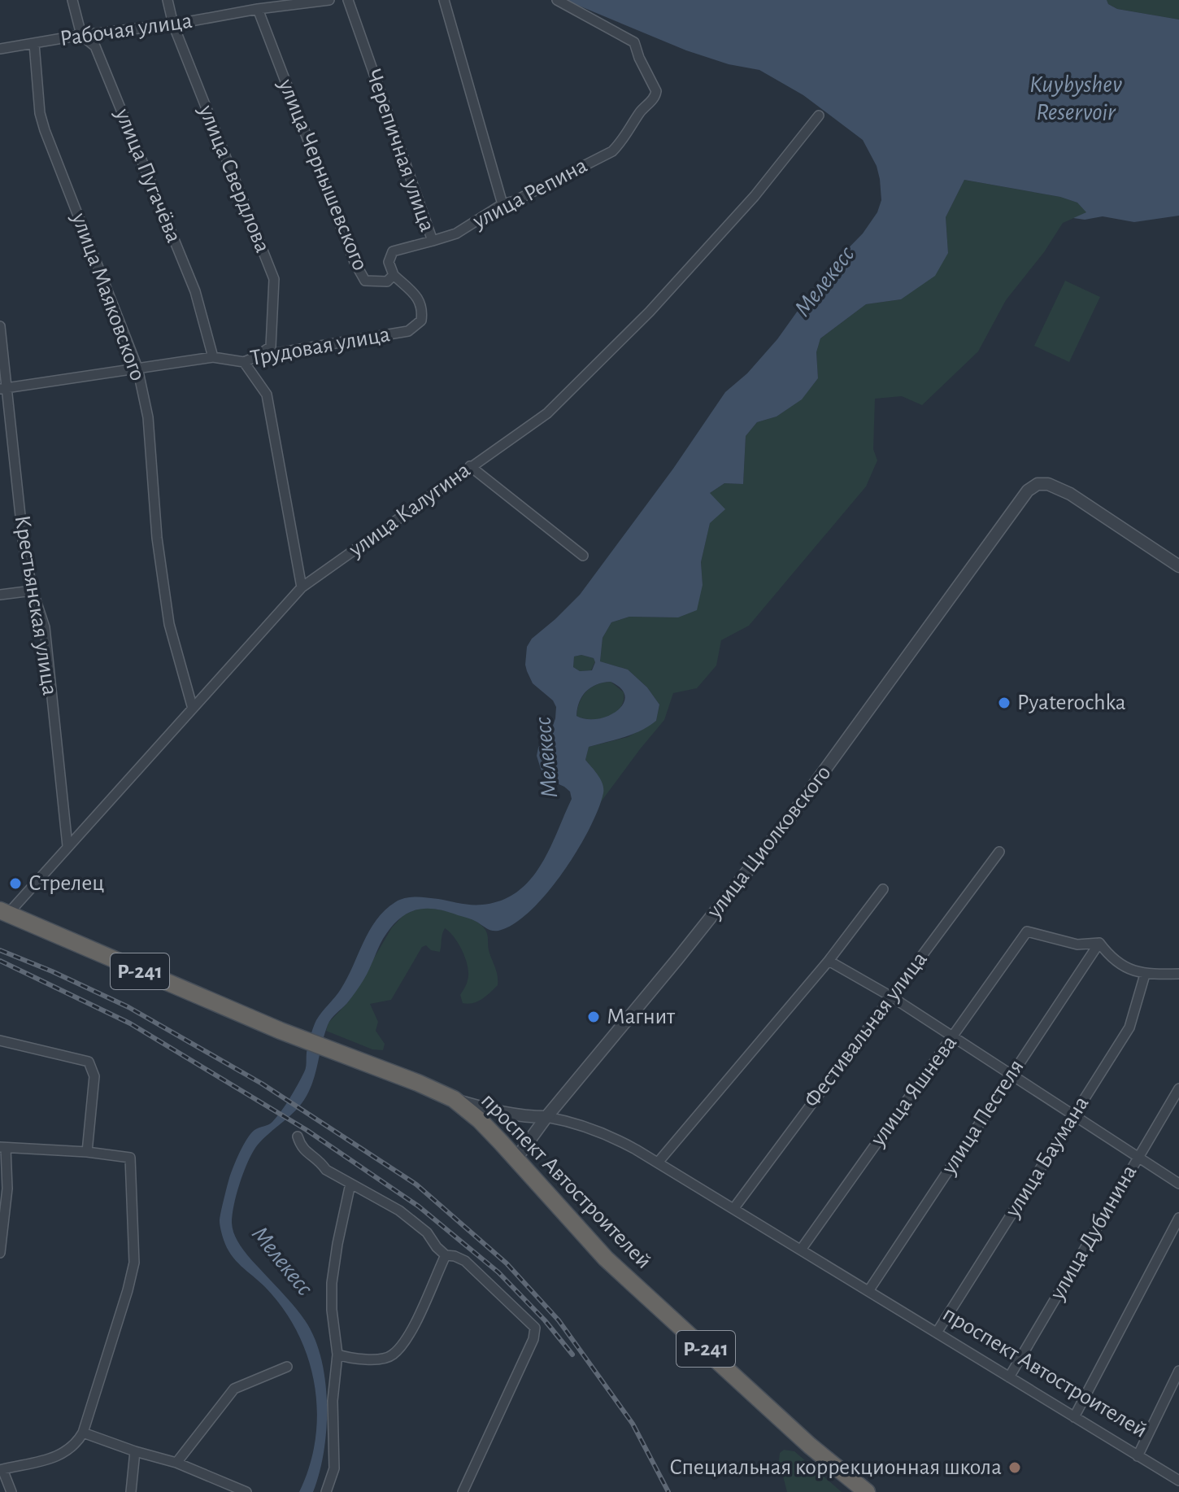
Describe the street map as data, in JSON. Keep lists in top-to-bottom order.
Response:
{
  "streets": {
    "highway": ["Р-241", "проспект Автостроителей"],
    "street": [
      "Рабочая улица",
      "Черепичная улица",
      "улица Чернышевского",
      "улица Пугачёва",
      "улица Свердлова",
      "улица Репина",
      "улица Маяковского",
      "Трудовая улица",
      "улица Калугина",
      "Крестьянская улица",
      "улица Циолковского",
      "Фестивальная улица",
      "улица Яшнева",
      "улица Пестеля",
      "улица Баумана",
      "улица Дубинина"
    ]
  },
  "crossings": [
    ["Рабочая улица", "улица Чернышевского"],
    ["Рабочая улица", "улица Пугачёва"],
    ["Рабочая улица", "улица Свердлова"],
    ["Рабочая улица", "улица Маяковского"],
    ["Черепичная улица", "улица Чернышевского"],
    ["Черепичная улица", "улица Репина"],
    ["улица Чернышевского", "Трудовая улица"],
    ["улица Пугачёва", "Трудовая улица"],
    ["улица Свердлова", "Трудовая улица"],
    ["улица Маяковского", "Трудовая улица"],
    ["улица Маяковского", "улица Калугина"],
    ["Трудовая улица", "Крестьянская улица"],
    ["улица Калугина", "Крестьянская улица"],
    ["улица Калугина", "проспект Автостроителей"],
    ["улица Циолковского", "проспект Автостроителей"],
    ["Фестивальная улица", "проспект Автостроителей"],
    ["улица Яшнева", "улица Пестеля"],
    ["улица Яшнева", "проспект Автостроителей"],
    ["улица Пестеля", "проспект Автостроителей"],
    ["улица Баумана", "проспект Автостроителей"],
    ["проспект Автостроителей", "улица Дубинина"]
  ],
  "water": ["Kuybyshev Reservoir", "Мелекесс"],
  "places": [
    "Pyaterochka",
    "Стрелец",
    "Магнит",
    "Специальная коррекционная школа"
  ]
}
